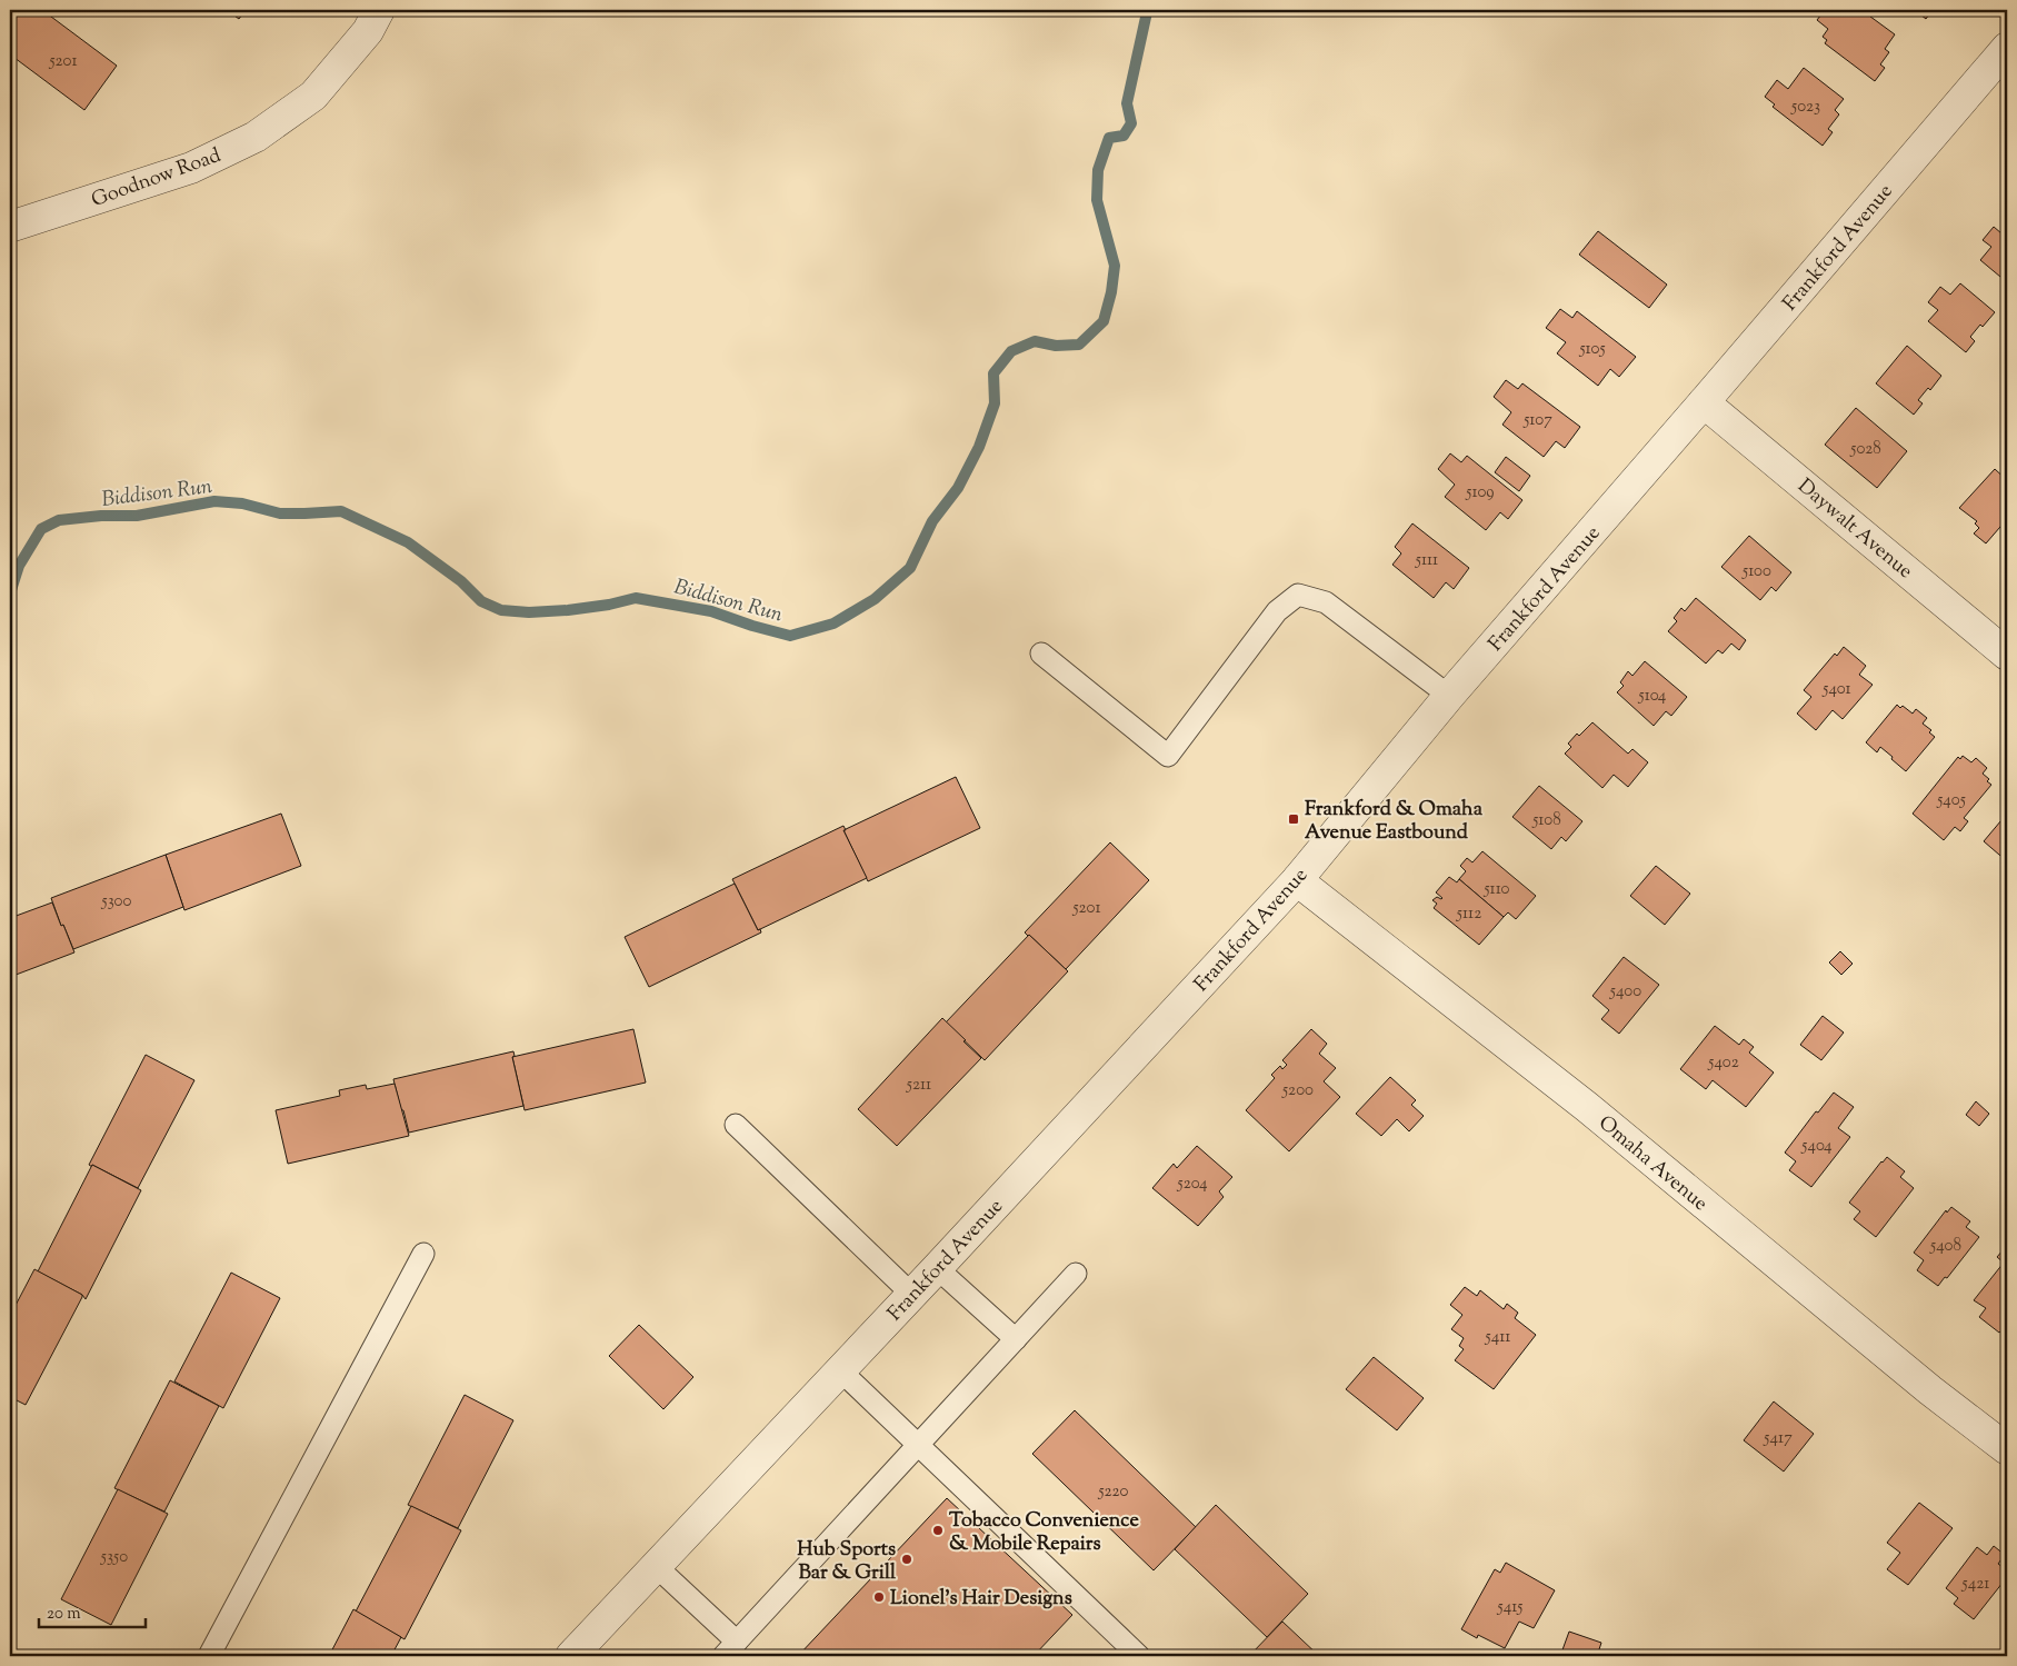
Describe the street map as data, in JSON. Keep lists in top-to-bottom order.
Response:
{
  "streets": {
    "street": [
      "Goodnow Road",
      "Frankford Avenue",
      "Daywalt Avenue",
      "Omaha Avenue"
    ]
  },
  "crossings": [
    ["Frankford Avenue", "Daywalt Avenue"],
    ["Frankford Avenue", "Omaha Avenue"]
  ],
  "water": ["Biddison Run"],
  "places": {
    "transit": ["Frankford & Omaha Avenue Eastbound"],
    "other": ["Tobacco Convenience & Mobile Repairs", "Hub Sports Bar & Grill", "Lionel’s Hair Designs"]
  },
  "house_numbers": [
    "5201",
    "5023",
    "5105",
    "5107",
    "5028",
    "5109",
    "5111",
    "5100",
    "5401",
    "5104",
    "5405",
    "5108",
    "5110",
    "5300",
    "5201",
    "5112",
    "5400",
    "5402",
    "5211",
    "5200",
    "5404",
    "5204",
    "5408",
    "5411",
    "5417",
    "5220",
    "5350",
    "5421",
    "5415"
  ],
  "scale_bar": "20 m"
}
